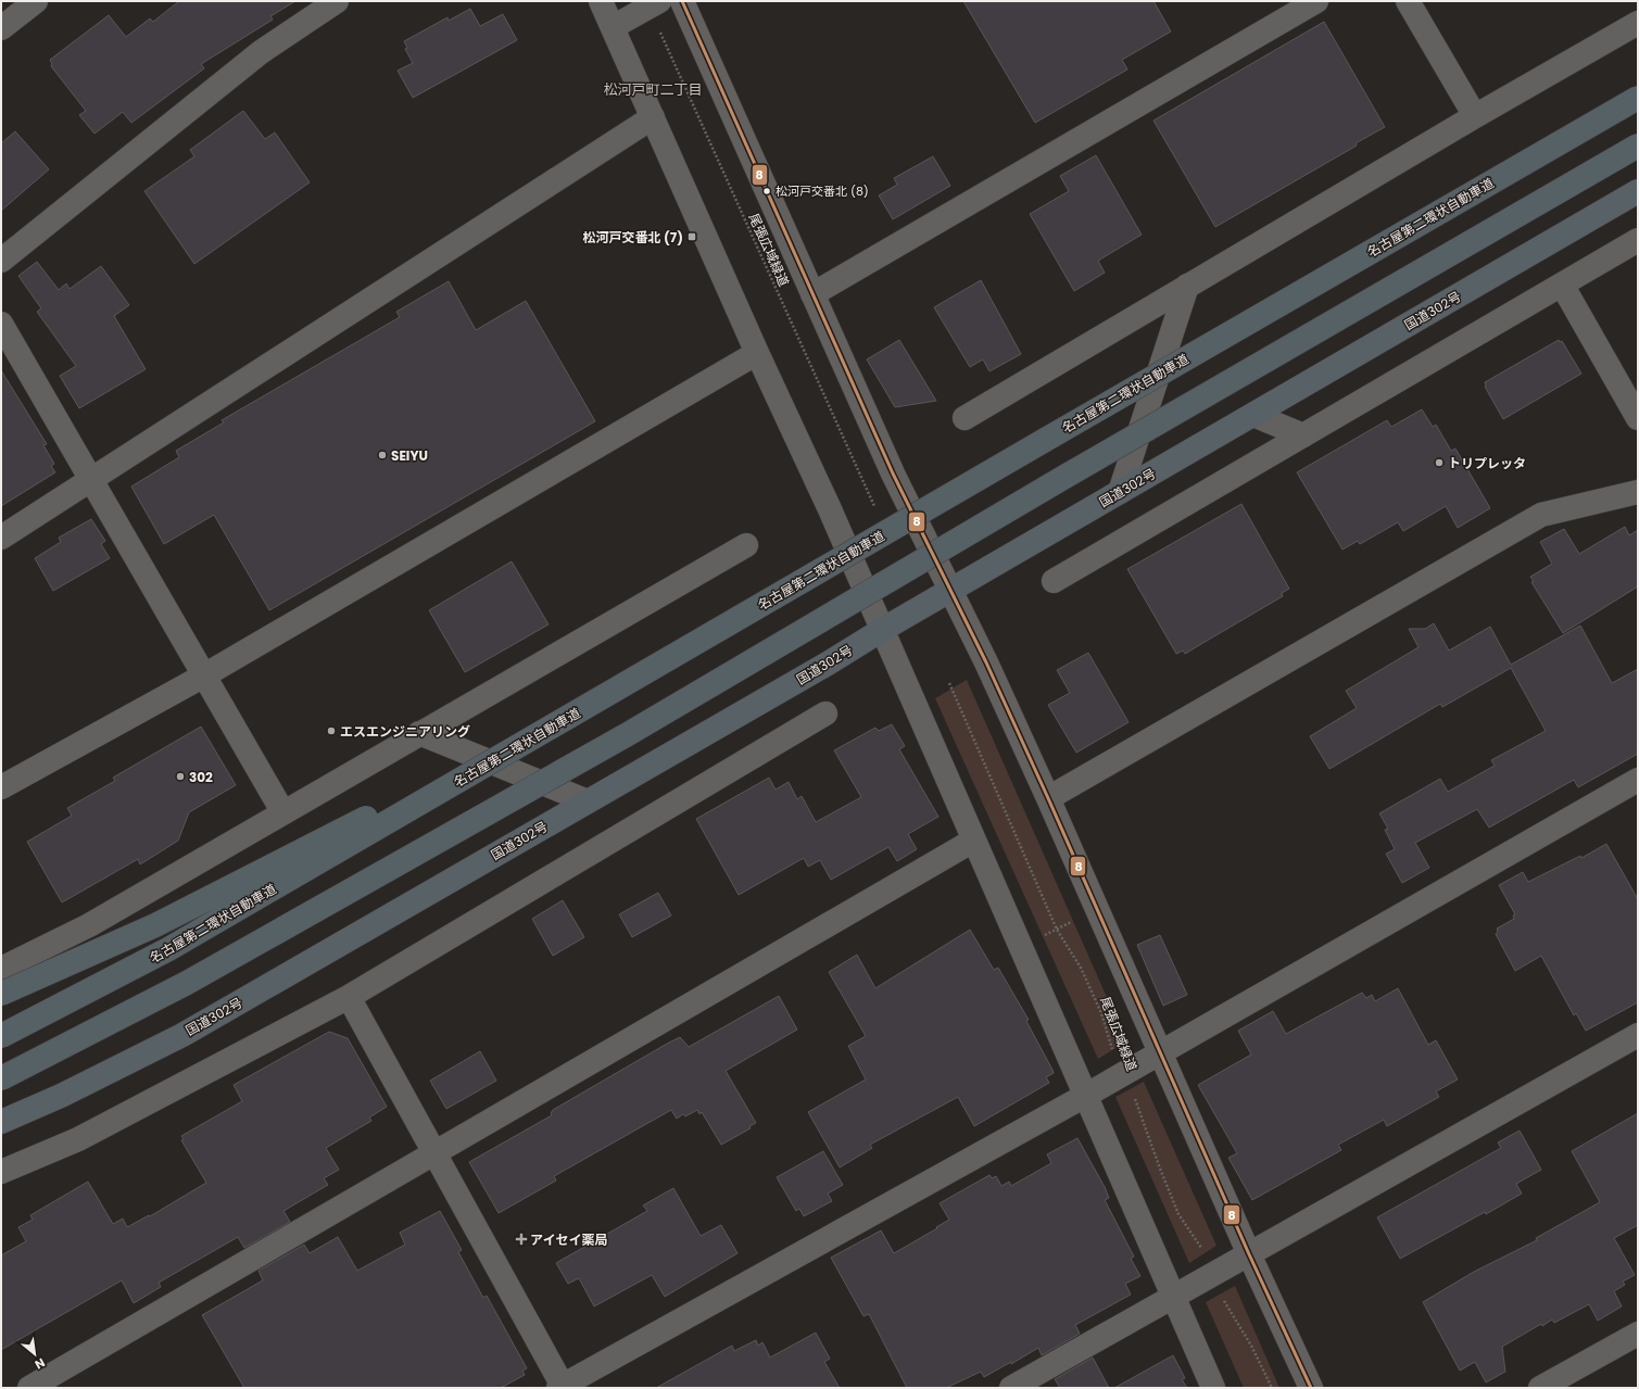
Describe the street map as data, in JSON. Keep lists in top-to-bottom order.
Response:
{
  "streets": {
    "highway": ["名古屋第二環状自動車道", "国道302号"],
    "path": ["尾張広域緑道"]
  },
  "districts": ["松河戸町二丁目"],
  "places": {
    "other": [
      "松河戸交番北 (8)",
      "SEIYU",
      "トリプレッタ",
      "エスエンジニアリング",
      "302"
    ],
    "transit": ["松河戸交番北 (7)"],
    "health": ["アイセイ薬局"]
  },
  "lines": ["transit line 8"],
  "north": "bottom right"
}
